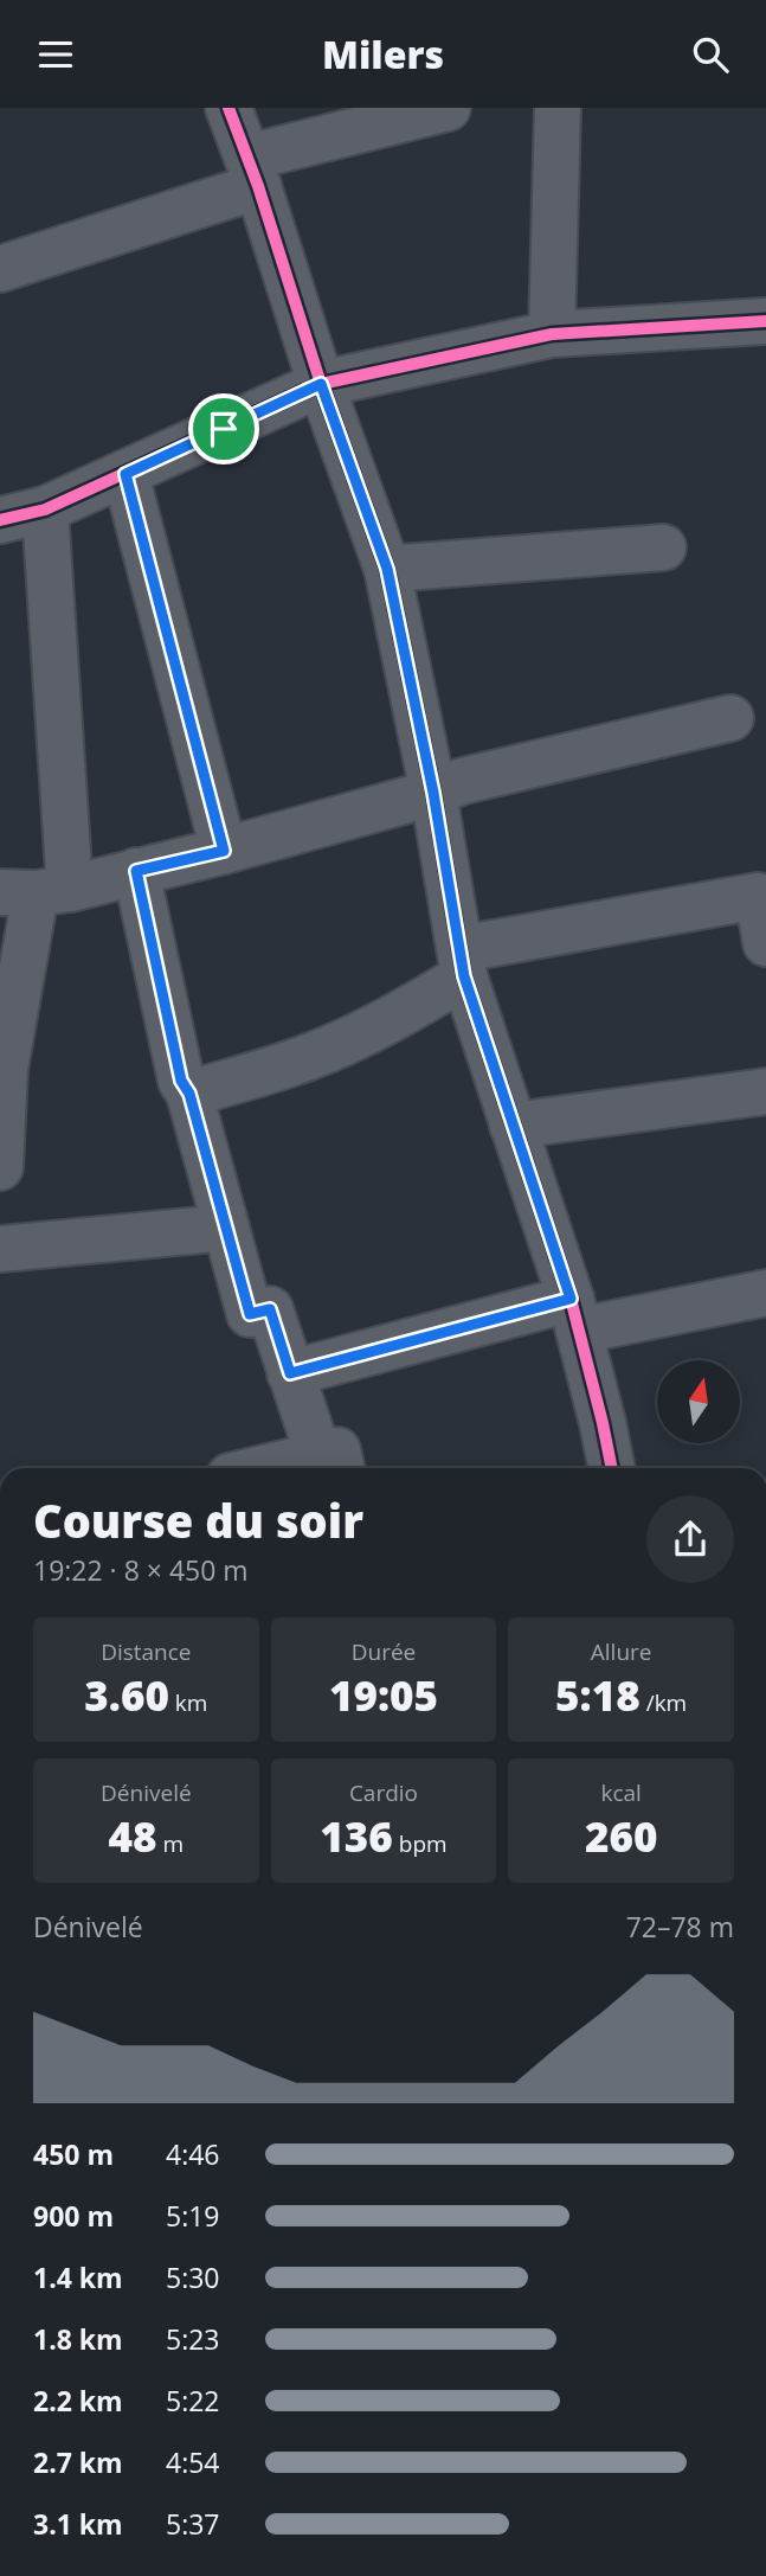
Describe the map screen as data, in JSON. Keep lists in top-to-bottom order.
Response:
{
  "north": "top",
  "page": {
    "header": "Milers",
    "heading": ["Course du soir", "19:22 · 8 × 450 m"],
    "stats": [
      ["Distance", "3.60 km"],
      ["Durée", "19:05"],
      ["Allure", "5:18 /km"],
      ["Dénivelé", "48 m"],
      ["Cardio", "136 bpm"],
      ["kcal", "260"]
    ],
    "chart": ["Dénivelé", "72–78 m"],
    "list": [
      {
        "name": "450 m",
        "note": "4:46"
      },
      {
        "name": "900 m",
        "note": "5:19"
      },
      {
        "name": "1.4 km",
        "note": "5:30"
      },
      {
        "name": "1.8 km",
        "note": "5:23"
      },
      {
        "name": "2.2 km",
        "note": "5:22"
      },
      {
        "name": "2.7 km",
        "note": "4:54"
      },
      {
        "name": "3.1 km",
        "note": "5:37"
      }
    ]
  }
}
